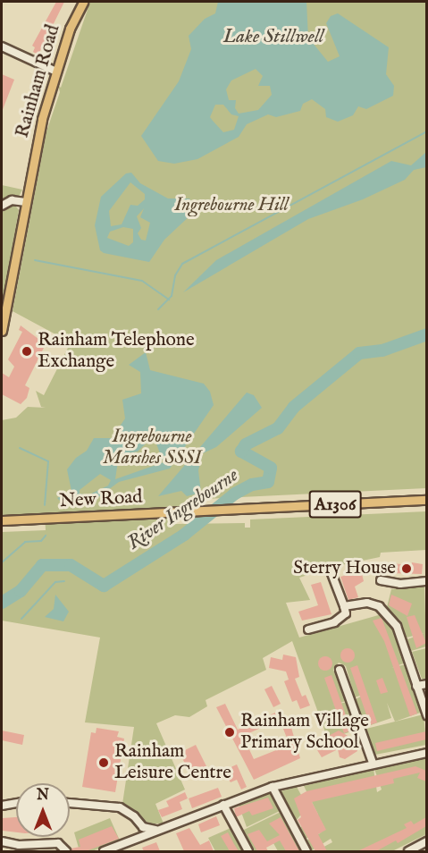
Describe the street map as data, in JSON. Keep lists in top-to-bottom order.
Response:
{
  "streets": {
    "main road": ["Rainham Road", "New Road", "A1306"]
  },
  "water": ["Lake Stillwell", "River Ingrebourne"],
  "parks": ["Ingrebourne Hill", "Ingrebourne Marshes SSSI"],
  "places": [
    "Rainham Telephone Exchange",
    "Sterry House",
    "Rainham Village Primary School",
    "Rainham Leisure Centre"
  ],
  "north": "top"
}
